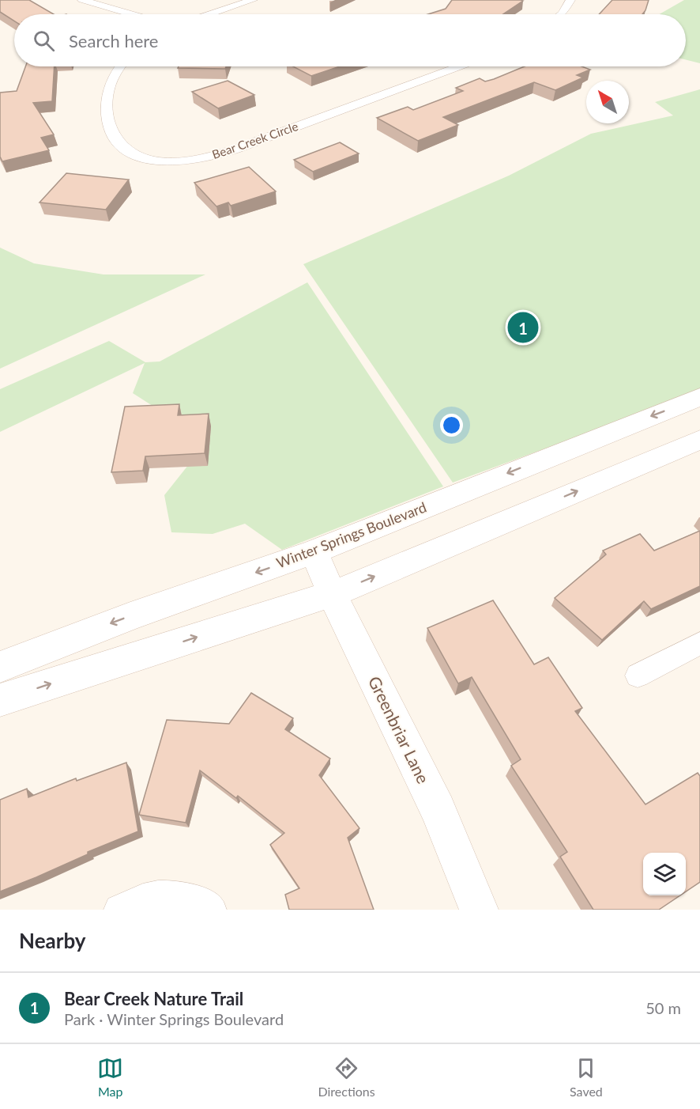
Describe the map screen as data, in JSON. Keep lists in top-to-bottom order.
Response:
{
  "streets": {
    "street": ["Bear Creek Circle", "Winter Springs Boulevard", "Greenbriar Lane"]
  },
  "crossings": [
    ["Winter Springs Boulevard", "Greenbriar Lane"]
  ],
  "north": "top left",
  "page": {
    "search": "Search here",
    "pins": "1",
    "heading": "Nearby",
    "list": [
      {
        "mark": "1",
        "name": "Bear Creek Nature Trail",
        "note": "Park · Winter Springs Boulevard",
        "value": "50 m"
      }
    ],
    "nav": ["Map", "Directions", "Saved"]
  }
}
